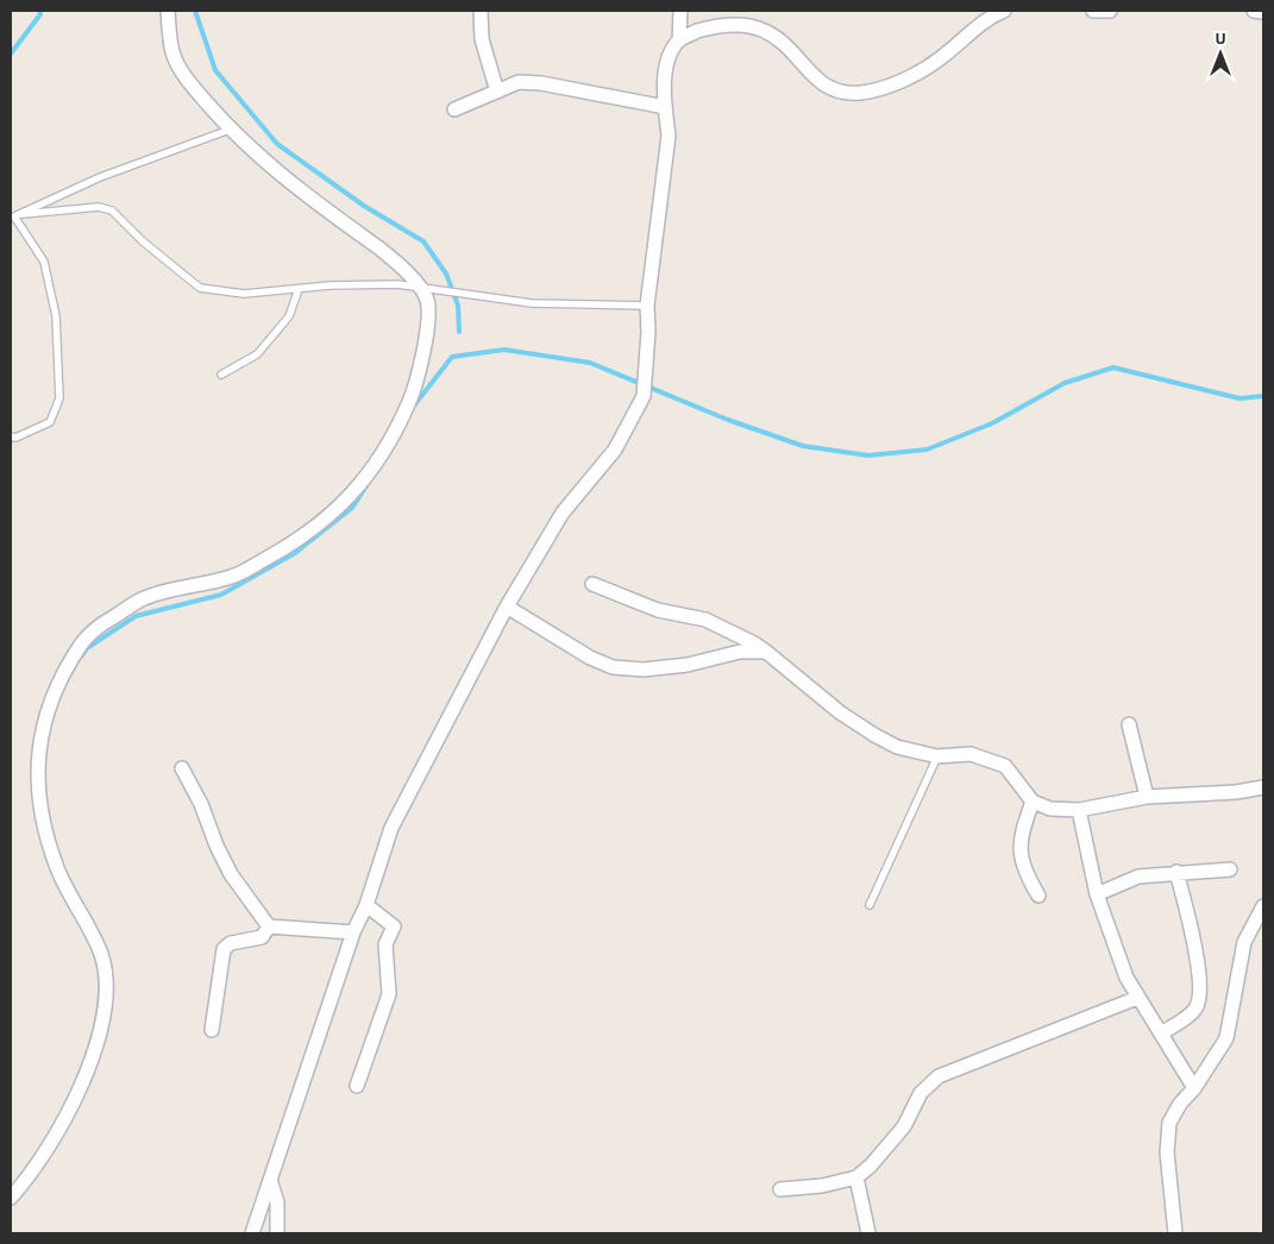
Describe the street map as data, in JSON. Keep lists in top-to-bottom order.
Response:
{
  "north": "top"
}
